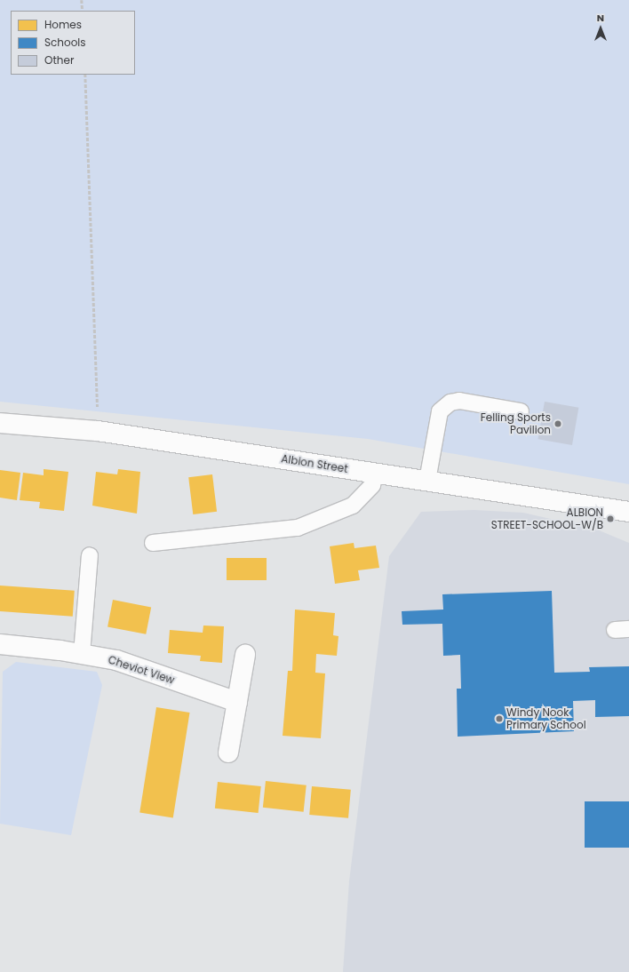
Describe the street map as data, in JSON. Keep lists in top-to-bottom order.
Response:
{
  "streets": {
    "street": ["Albion Street", "Cheviot View"]
  },
  "places": ["Felling Sports Pavilion", "ALBION STREET-SCHOOL-W/B", "Windy Nook Primary School"],
  "legend": ["Homes", "Schools", "Other"],
  "north": "top"
}
